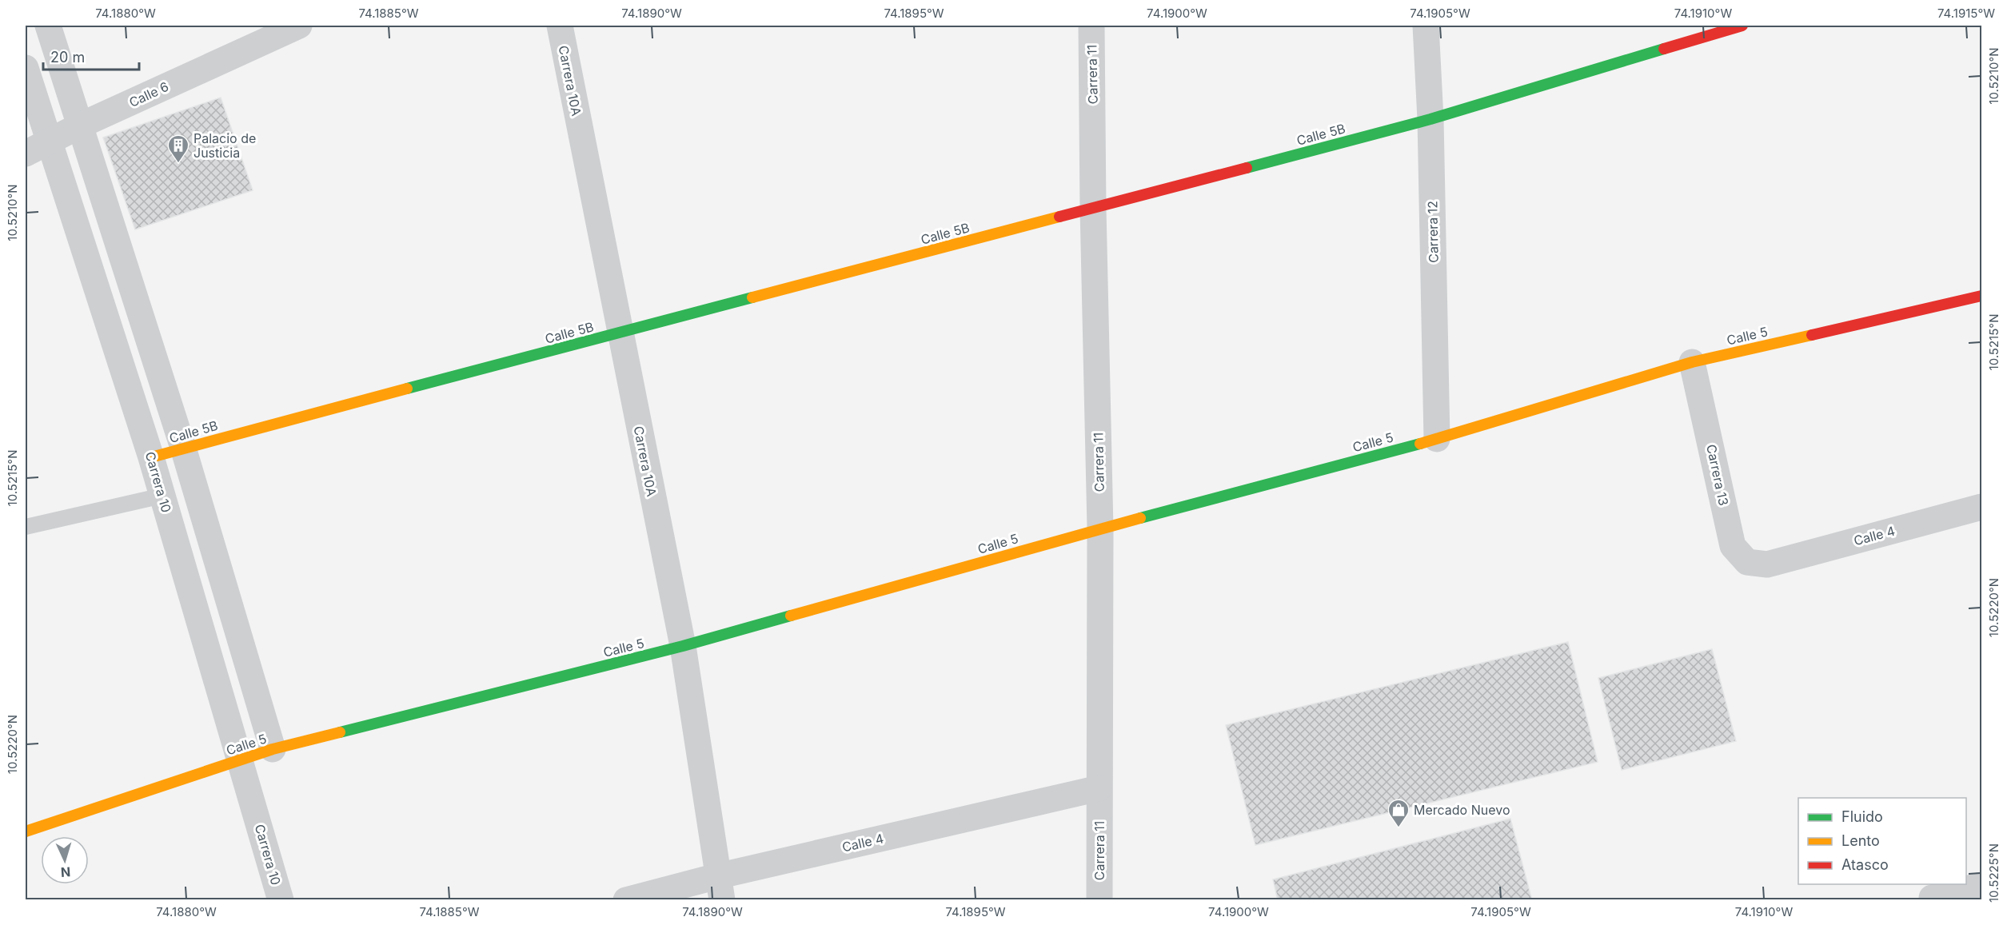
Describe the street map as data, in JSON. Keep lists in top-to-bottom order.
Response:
{
  "streets": {
    "street": [
      "Carrera 11",
      "Carrera 10A",
      "Calle 6",
      "Calle 5B",
      "Carrera 12",
      "Calle 5",
      "Carrera 13",
      "Carrera 10",
      "Calle 4"
    ]
  },
  "crossings": [
    ["Carrera 11", "Calle 5B"],
    ["Carrera 11", "Calle 5"],
    ["Carrera 11", "Calle 4"],
    ["Carrera 10A", "Calle 5B"],
    ["Carrera 10A", "Calle 5"],
    ["Carrera 10A", "Calle 4"],
    ["Calle 6", "Carrera 10"],
    ["Calle 5B", "Carrera 12"],
    ["Calle 5B", "Carrera 10"],
    ["Carrera 12", "Calle 5"],
    ["Calle 5", "Carrera 13"],
    ["Calle 5", "Carrera 10"],
    ["Carrera 13", "Calle 4"]
  ],
  "places": {
    "building": ["Palacio de Justicia"],
    "shop": ["Mercado Nuevo"]
  },
  "legend": ["Fluido", "Lento", "Atasco"],
  "scale_bar": "20 m",
  "north": "bottom",
  "coordinates": [
    "74.1880°W",
    "74.1885°W",
    "74.1890°W",
    "74.1895°W",
    "74.1900°W",
    "74.1905°W",
    "74.1910°W",
    "74.1915°W",
    "10.5210°N",
    "10.5215°N",
    "10.5220°N",
    "10.5225°N"
  ]
}
